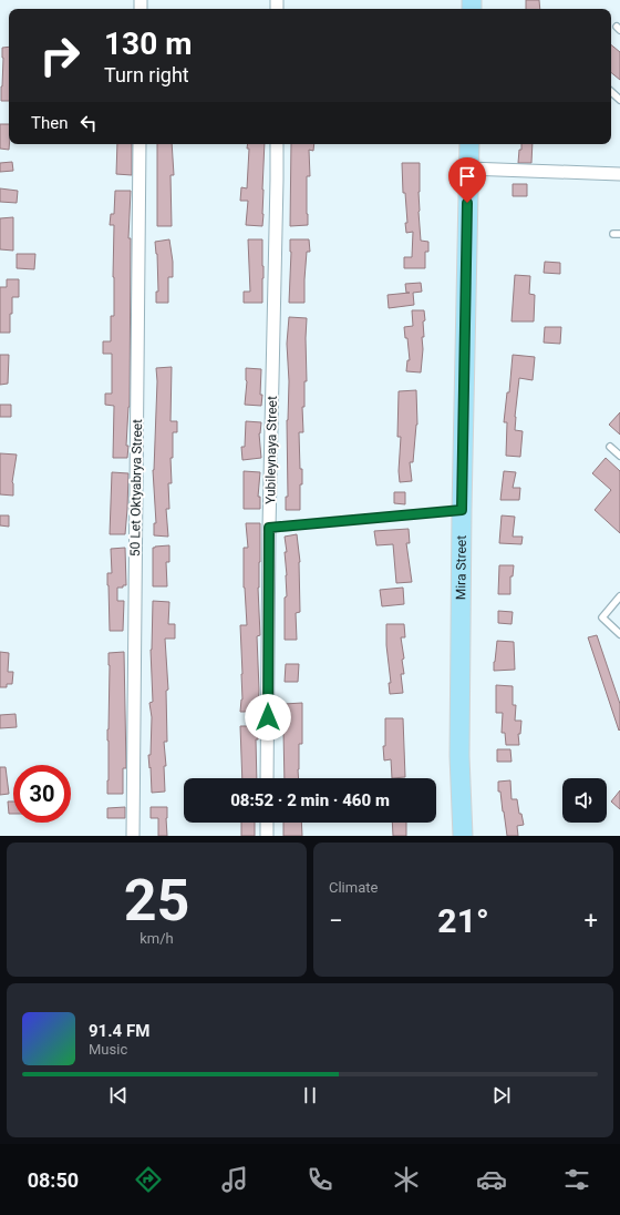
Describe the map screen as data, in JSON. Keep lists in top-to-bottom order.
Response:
{
  "streets": {
    "main road": ["Mira Street"],
    "street": ["Yubileynaya Street", "50 Let Oktyabrya Street"]
  },
  "page": {
    "turn": ["130 m", "Turn right"],
    "then": "Then",
    "limit": "30",
    "trip": "08:52 · 2 min · 460 m",
    "tile": [
      ["25", "km/h"],
      "Climate"
    ],
    "heat": ["−", "21°", "+"],
    "song": ["91.4 FM", "Music"],
    "tabs": "08:50"
  }
}
